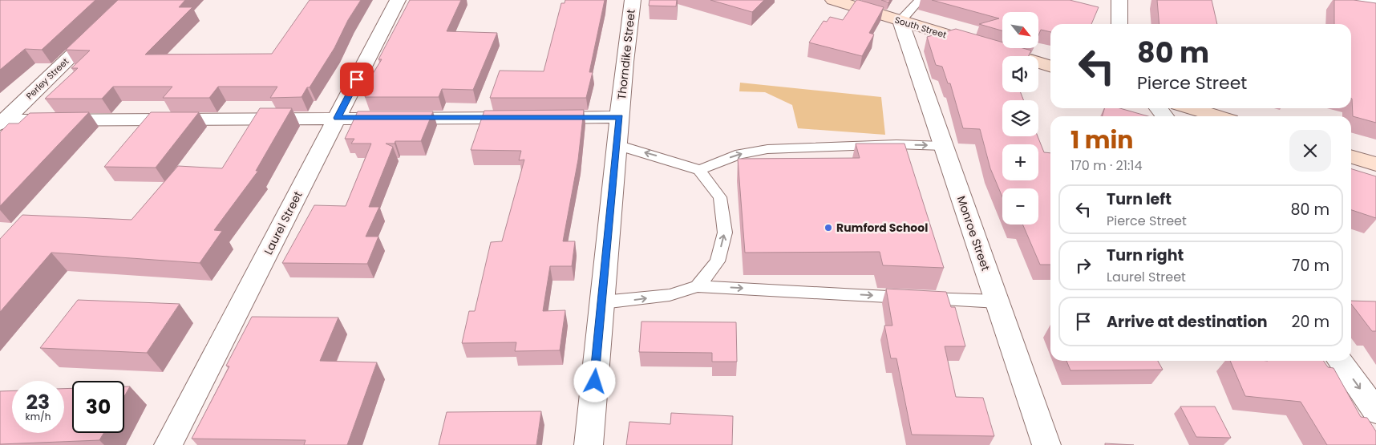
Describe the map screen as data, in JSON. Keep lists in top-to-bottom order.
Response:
{
  "streets": {
    "main road": ["South Street"],
    "street": [
      "Thorndike Street",
      "Perley Street",
      "Laurel Street",
      "Monroe Street"
    ]
  },
  "crossings": [
    ["South Street", "Monroe Street"]
  ],
  "places": ["Rumford School"],
  "north": "bottom right",
  "page": {
    "map_buttons": ["+", "−"],
    "turn": ["80 m", "Pierce Street"],
    "heading": ["1 min", "170 m · 21:14"],
    "list": [
      {
        "name": "Turn left",
        "note": "Pierce Street",
        "value": "80 m"
      },
      {
        "name": "Turn right",
        "note": "Laurel Street",
        "value": "70 m"
      },
      {
        "name": "Arrive at destination",
        "value": "20 m"
      }
    ],
    "speed": "23 km/h",
    "limit": "30"
  }
}
